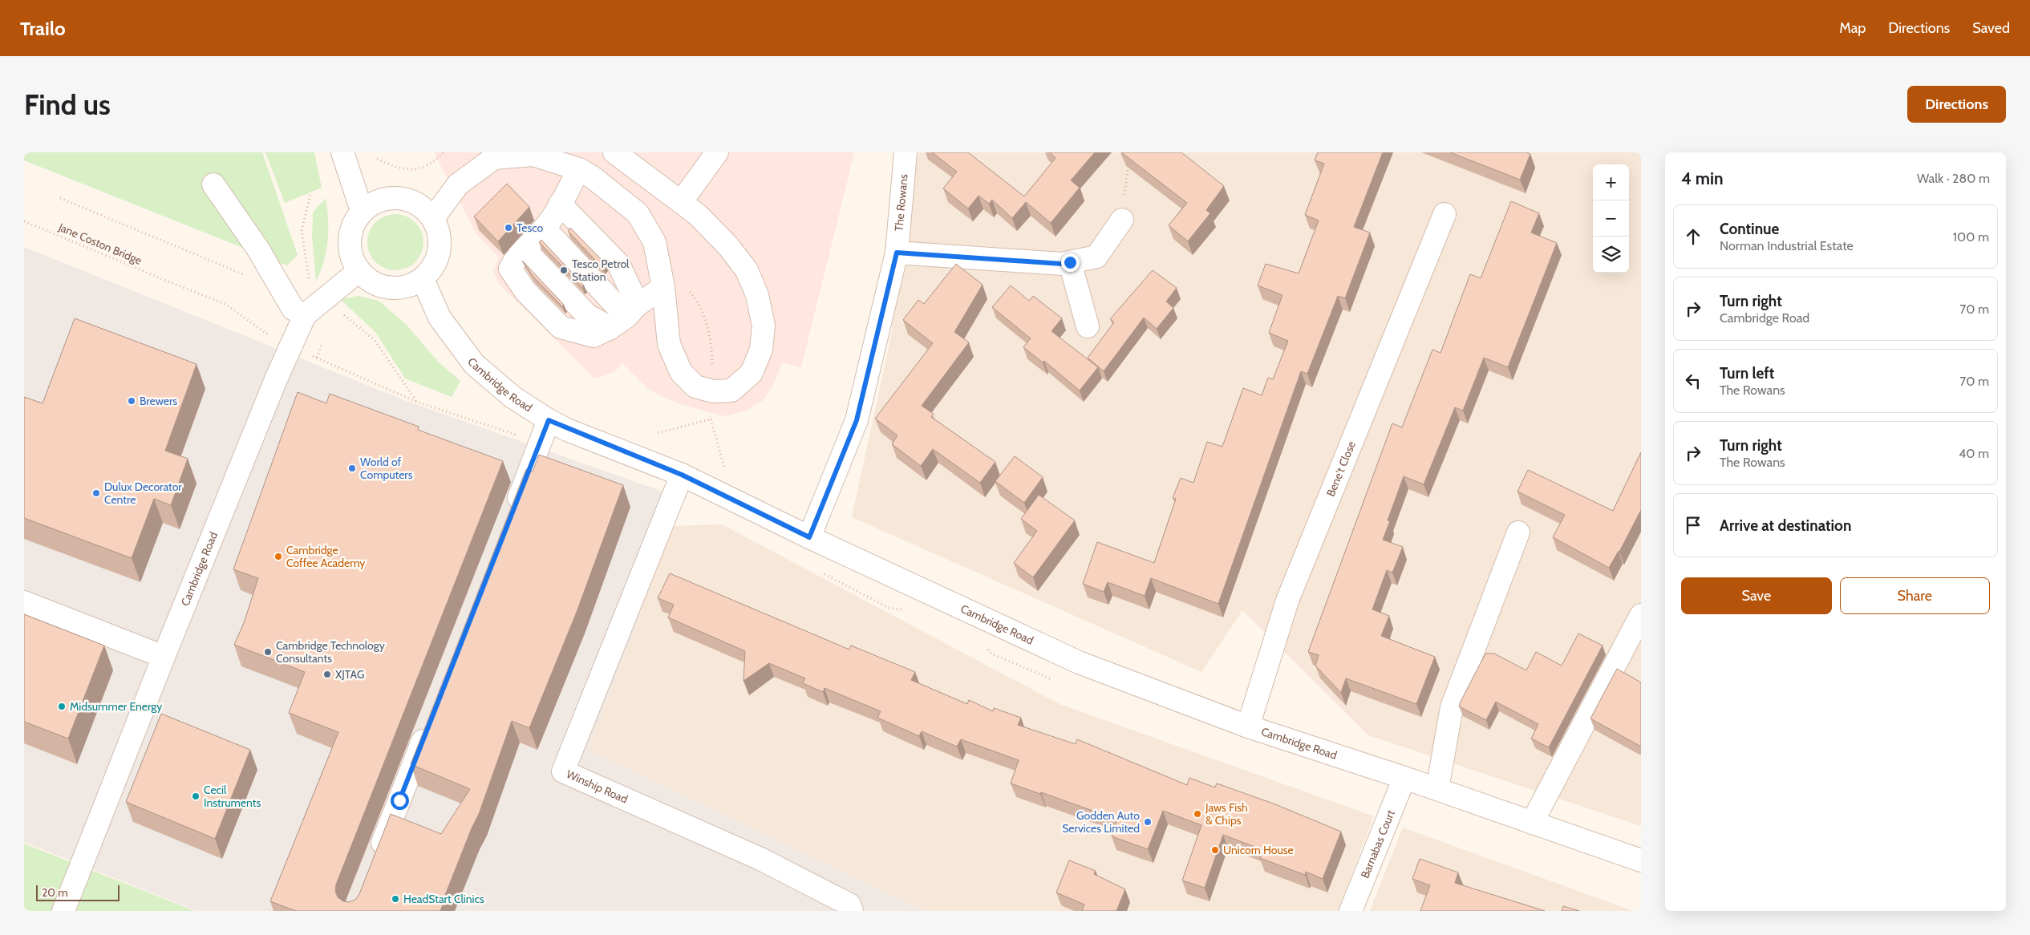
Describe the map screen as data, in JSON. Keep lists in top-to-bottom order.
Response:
{
  "streets": {
    "street": [
      "The Rowans",
      "Cambridge Road",
      "Bene't Close",
      "Winship Road",
      "Barnabas Court"
    ],
    "path": ["Jane Coston Bridge"]
  },
  "crossings": [
    ["The Rowans", "Cambridge Road"],
    ["Cambridge Road", "Bene't Close"],
    ["Cambridge Road", "Winship Road"],
    ["Cambridge Road", "Barnabas Court"]
  ],
  "places": [
    "Tesco",
    "Tesco Petrol Station",
    "Brewers",
    "World of Computers",
    "Dulux Decorator Centre",
    "Cambridge Coffee Academy",
    "Cambridge Technology Consultants",
    "XJTAG",
    "Midsummer Energy",
    "Cecil Instruments",
    "Jaws Fish & Chips",
    "Godden Auto Services Limited",
    "Unicorn House",
    "HeadStart Clinics"
  ],
  "scale_bar": "20 m",
  "page": {
    "header": "Trailo",
    "nav": ["Map", "Directions", "Saved"],
    "buttons": [
      "Directions",
      ["Save", "Share"]
    ],
    "title": "Find us",
    "heading": ["4 min", "Walk · 280 m"],
    "map_buttons": ["+", "−"],
    "list": [
      ["Continue", "Norman Industrial Estate", "100 m"],
      ["Turn right", "Cambridge Road", "70 m"],
      ["Turn left", "The Rowans", "70 m"],
      ["Turn right", "The Rowans", "40 m"],
      "Arrive at destination"
    ],
    "scale": "20 m"
  }
}
